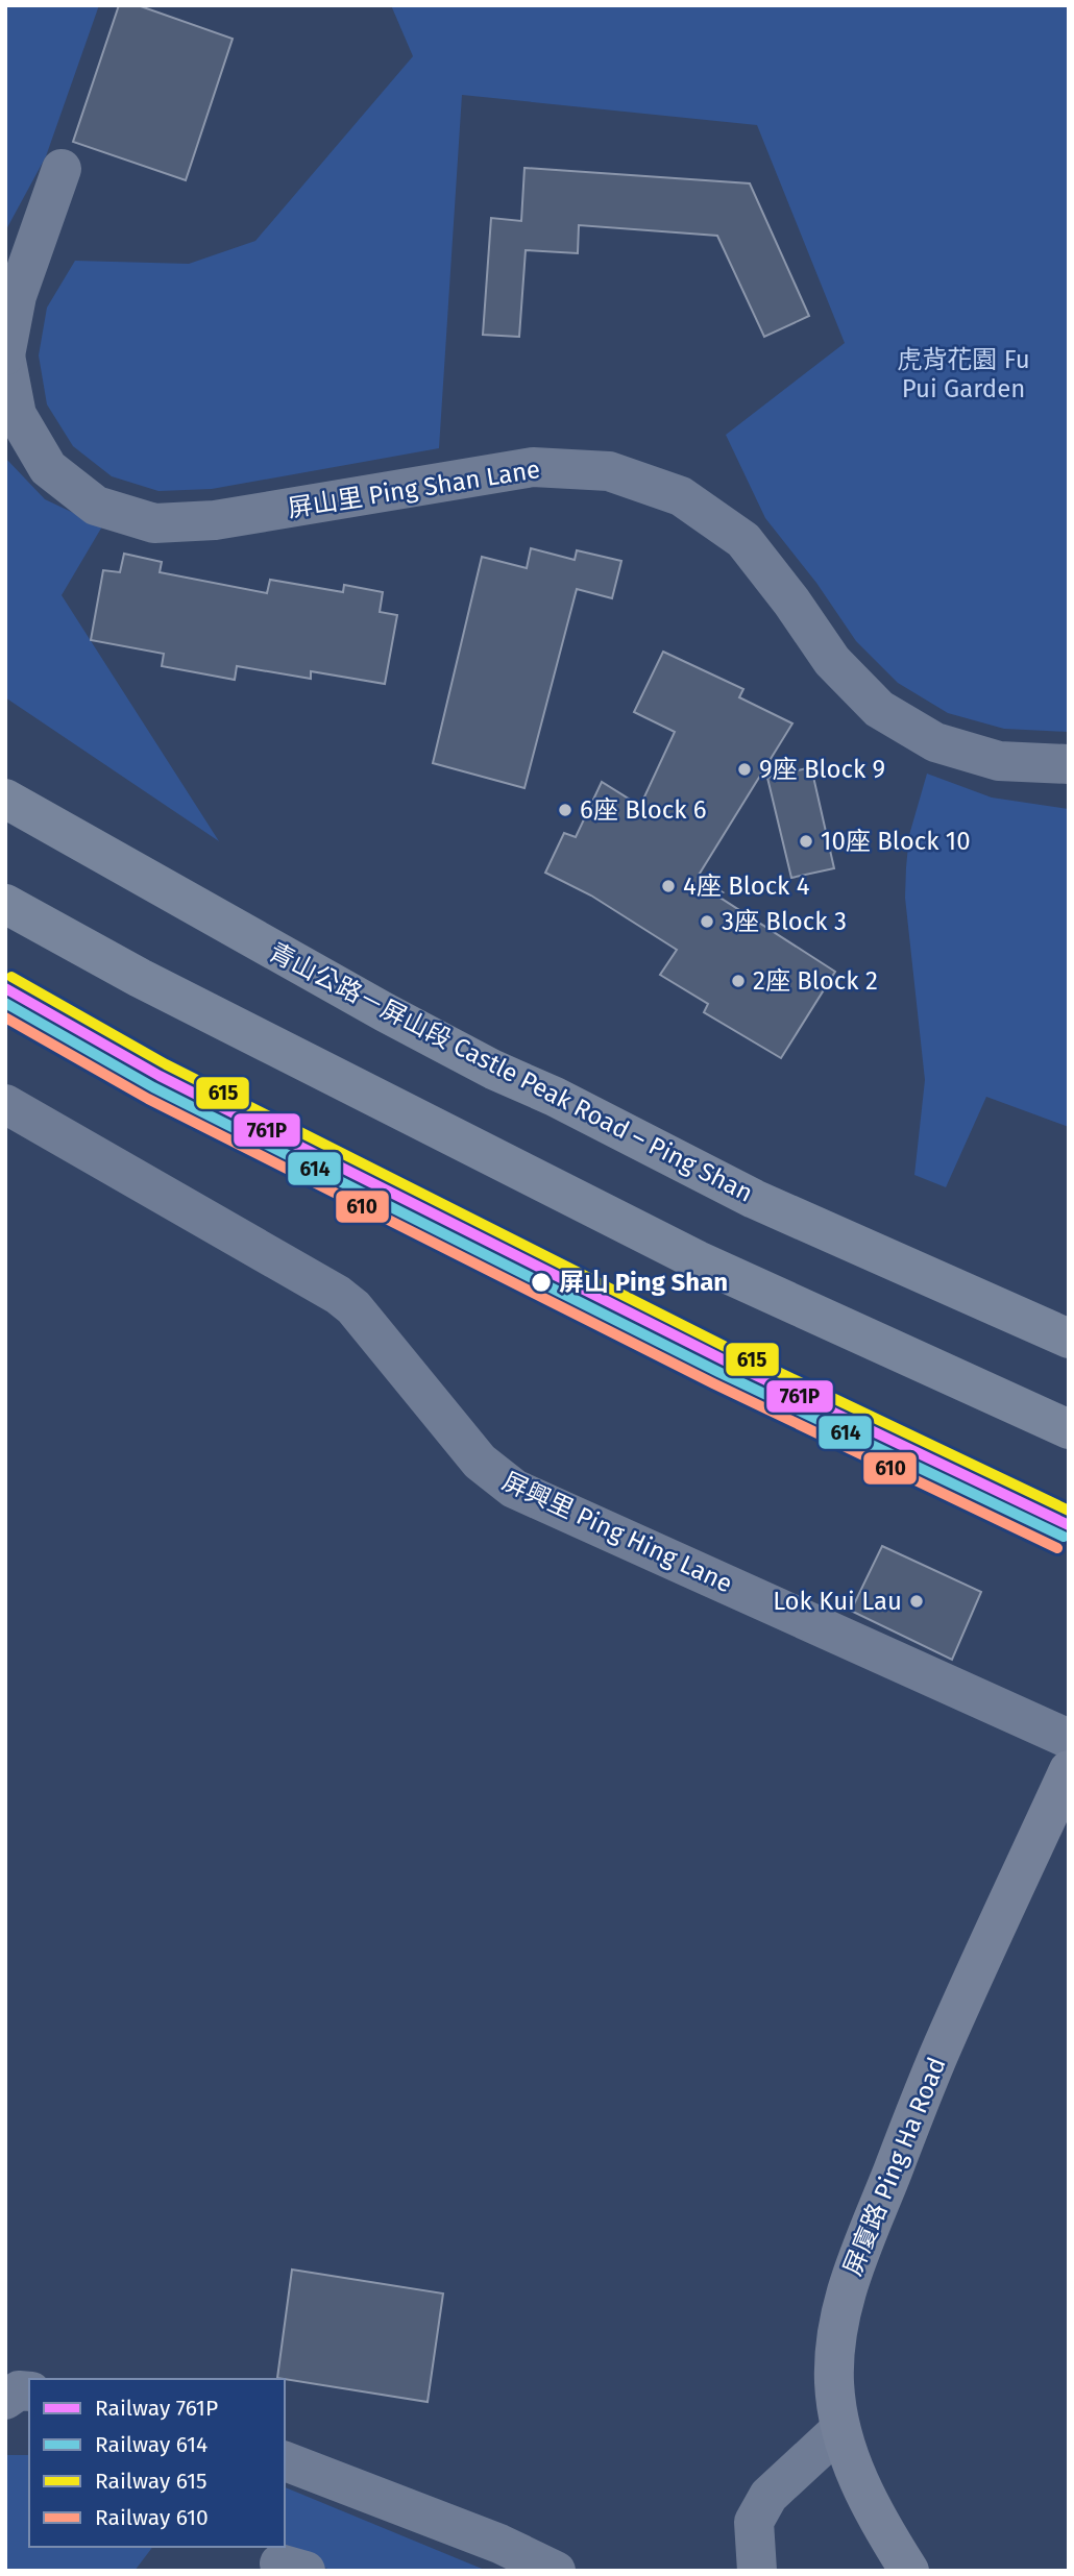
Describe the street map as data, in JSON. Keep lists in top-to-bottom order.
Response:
{
  "streets": {
    "main road": ["青山公路－屏山段 Castle Peak Road – Ping Shan"],
    "street": ["屏山里 Ping Shan Lane", "屏興里 Ping Hing Lane", "屏廈路 Ping Ha Road"]
  },
  "parks": ["虎背花園 Fu Pui Garden"],
  "places": [
    "9座 Block 9",
    "6座 Block 6",
    "10座 Block 10",
    "4座 Block 4",
    "3座 Block 3",
    "2座 Block 2",
    "屏山 Ping Shan",
    "Lok Kui Lau"
  ],
  "lines": [
    "rail line 615",
    "rail line 761P",
    "rail line 614",
    "rail line 610"
  ],
  "legend": [
    "Railway 761P",
    "Railway 614",
    "Railway 615",
    "Railway 610"
  ]
}
